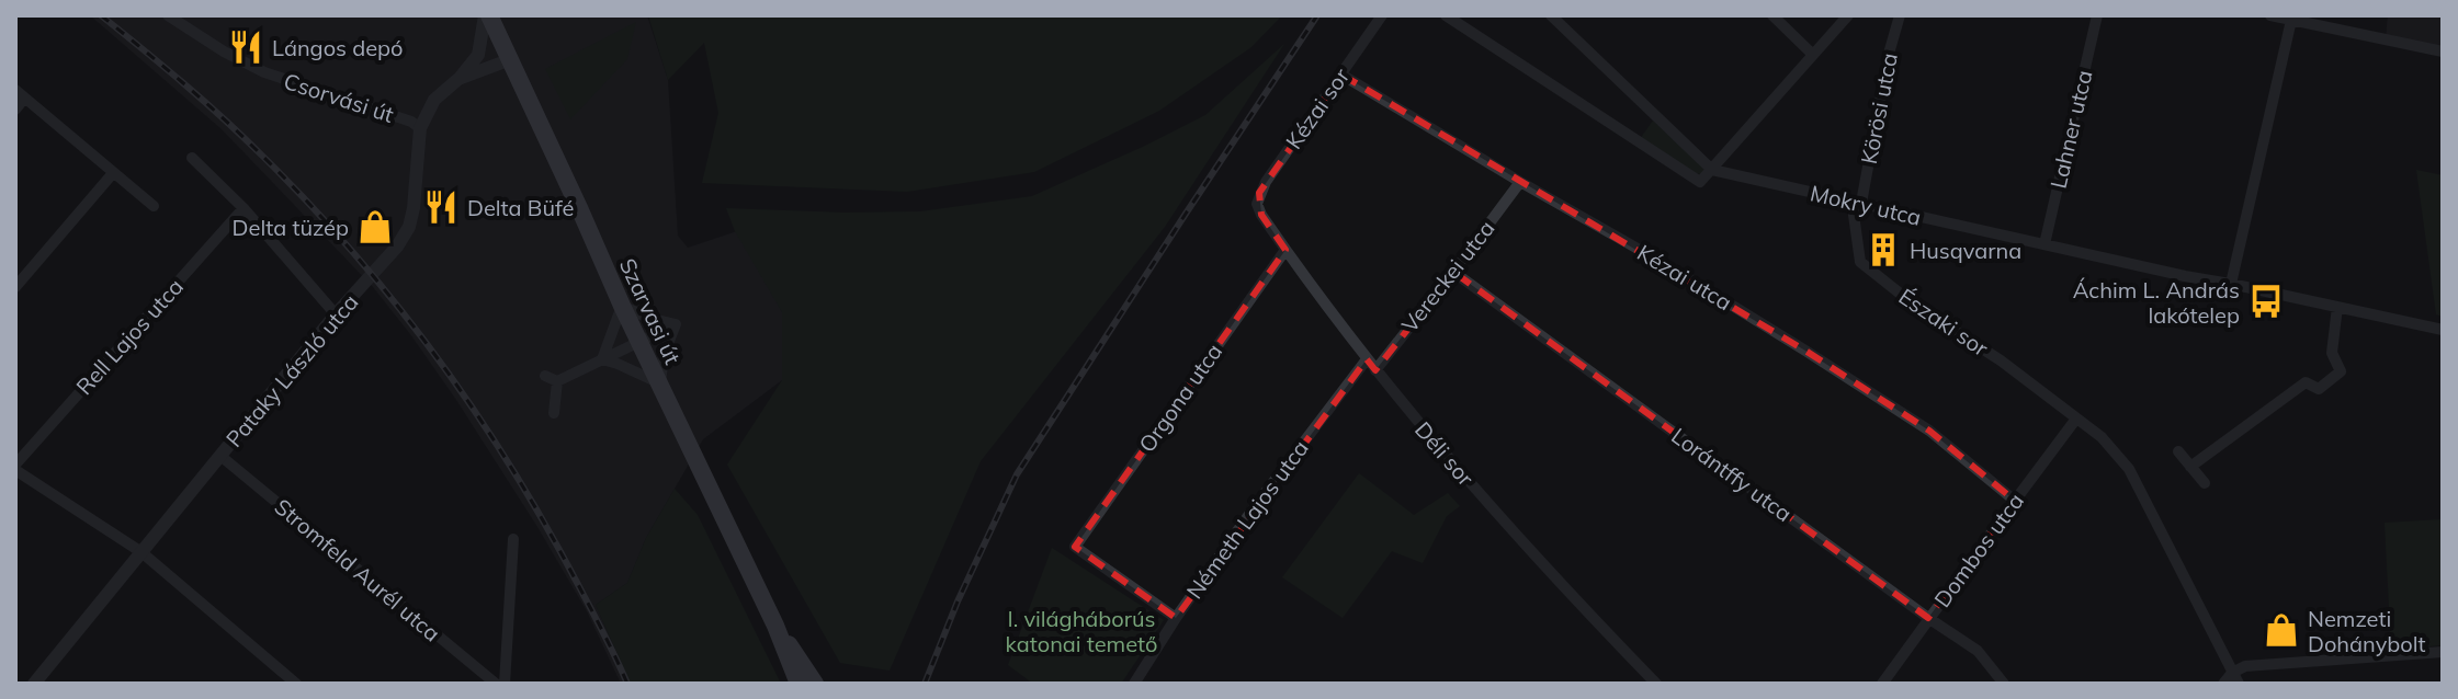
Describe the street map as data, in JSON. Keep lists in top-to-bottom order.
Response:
{
  "streets": {
    "main road": ["Szarvasi út"],
    "street": [
      "Csorvási út",
      "Kézai sor",
      "Körösi utca",
      "Lahner utca",
      "Mokry utca",
      "Vereckei utca",
      "Kézai utca",
      "Északi sor",
      "Rell Lajos utca",
      "Pataky László utca",
      "Orgona utca",
      "Déli sor",
      "Lorántffy utca",
      "Németh Lajos utca",
      "Dombos utca",
      "Stromfeld Aurél utca"
    ]
  },
  "crossings": [
    ["Csorvási út", "Pataky László utca"],
    ["Kézai sor", "Kézai utca"],
    ["Kézai sor", "Déli sor"],
    ["Körösi utca", "Mokry utca"],
    ["Körösi utca", "Északi sor"],
    ["Lahner utca", "Mokry utca"],
    ["Mokry utca", "Északi sor"],
    ["Vereckei utca", "Kézai utca"],
    ["Vereckei utca", "Déli sor"],
    ["Vereckei utca", "Lorántffy utca"],
    ["Kézai utca", "Dombos utca"],
    ["Szarvasi út", "Pataky László utca"],
    ["Északi sor", "Dombos utca"],
    ["Pataky László utca", "Stromfeld Aurél utca"],
    ["Orgona utca", "Déli sor"],
    ["Orgona utca", "Németh Lajos utca"],
    ["Déli sor", "Németh Lajos utca"],
    ["Lorántffy utca", "Dombos utca"]
  ],
  "parks": ["I. világháborús katonai temető"],
  "places": {
    "restaurant": ["Lángos depó", "Delta Büfé"],
    "shop": ["Delta tüzép", "Nemzeti Dohánybolt"],
    "building": ["Husqvarna"],
    "bus stop": ["Áchim L. András lakótelep"]
  }
}
